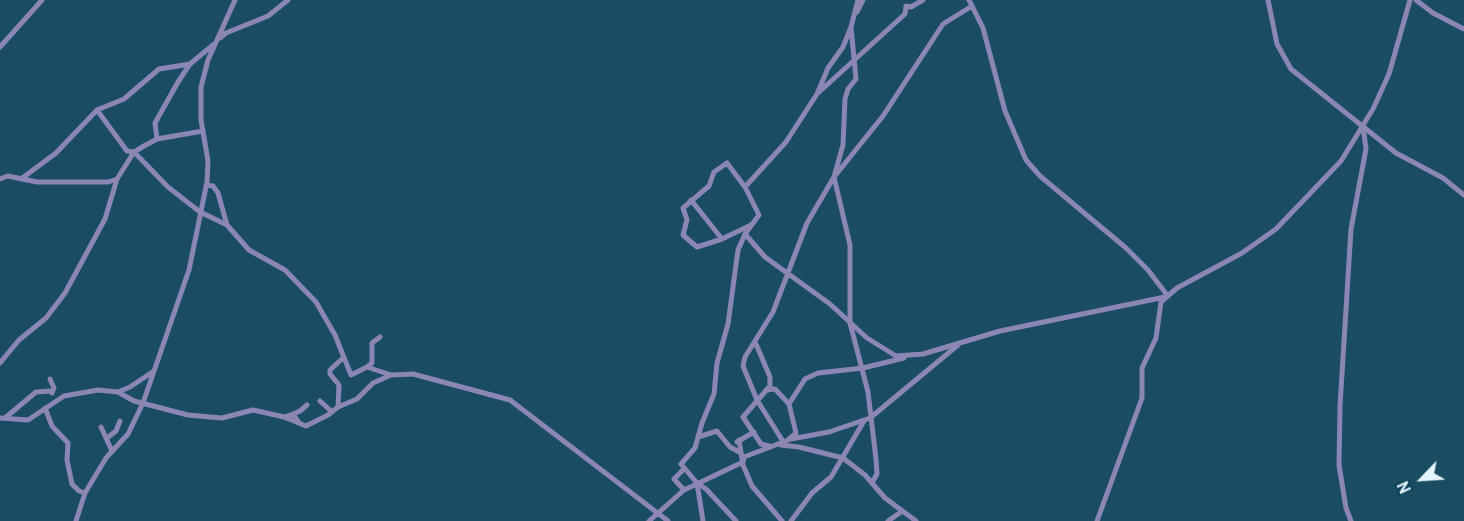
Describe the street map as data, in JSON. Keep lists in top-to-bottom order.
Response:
{
  "north": "bottom left"
}
